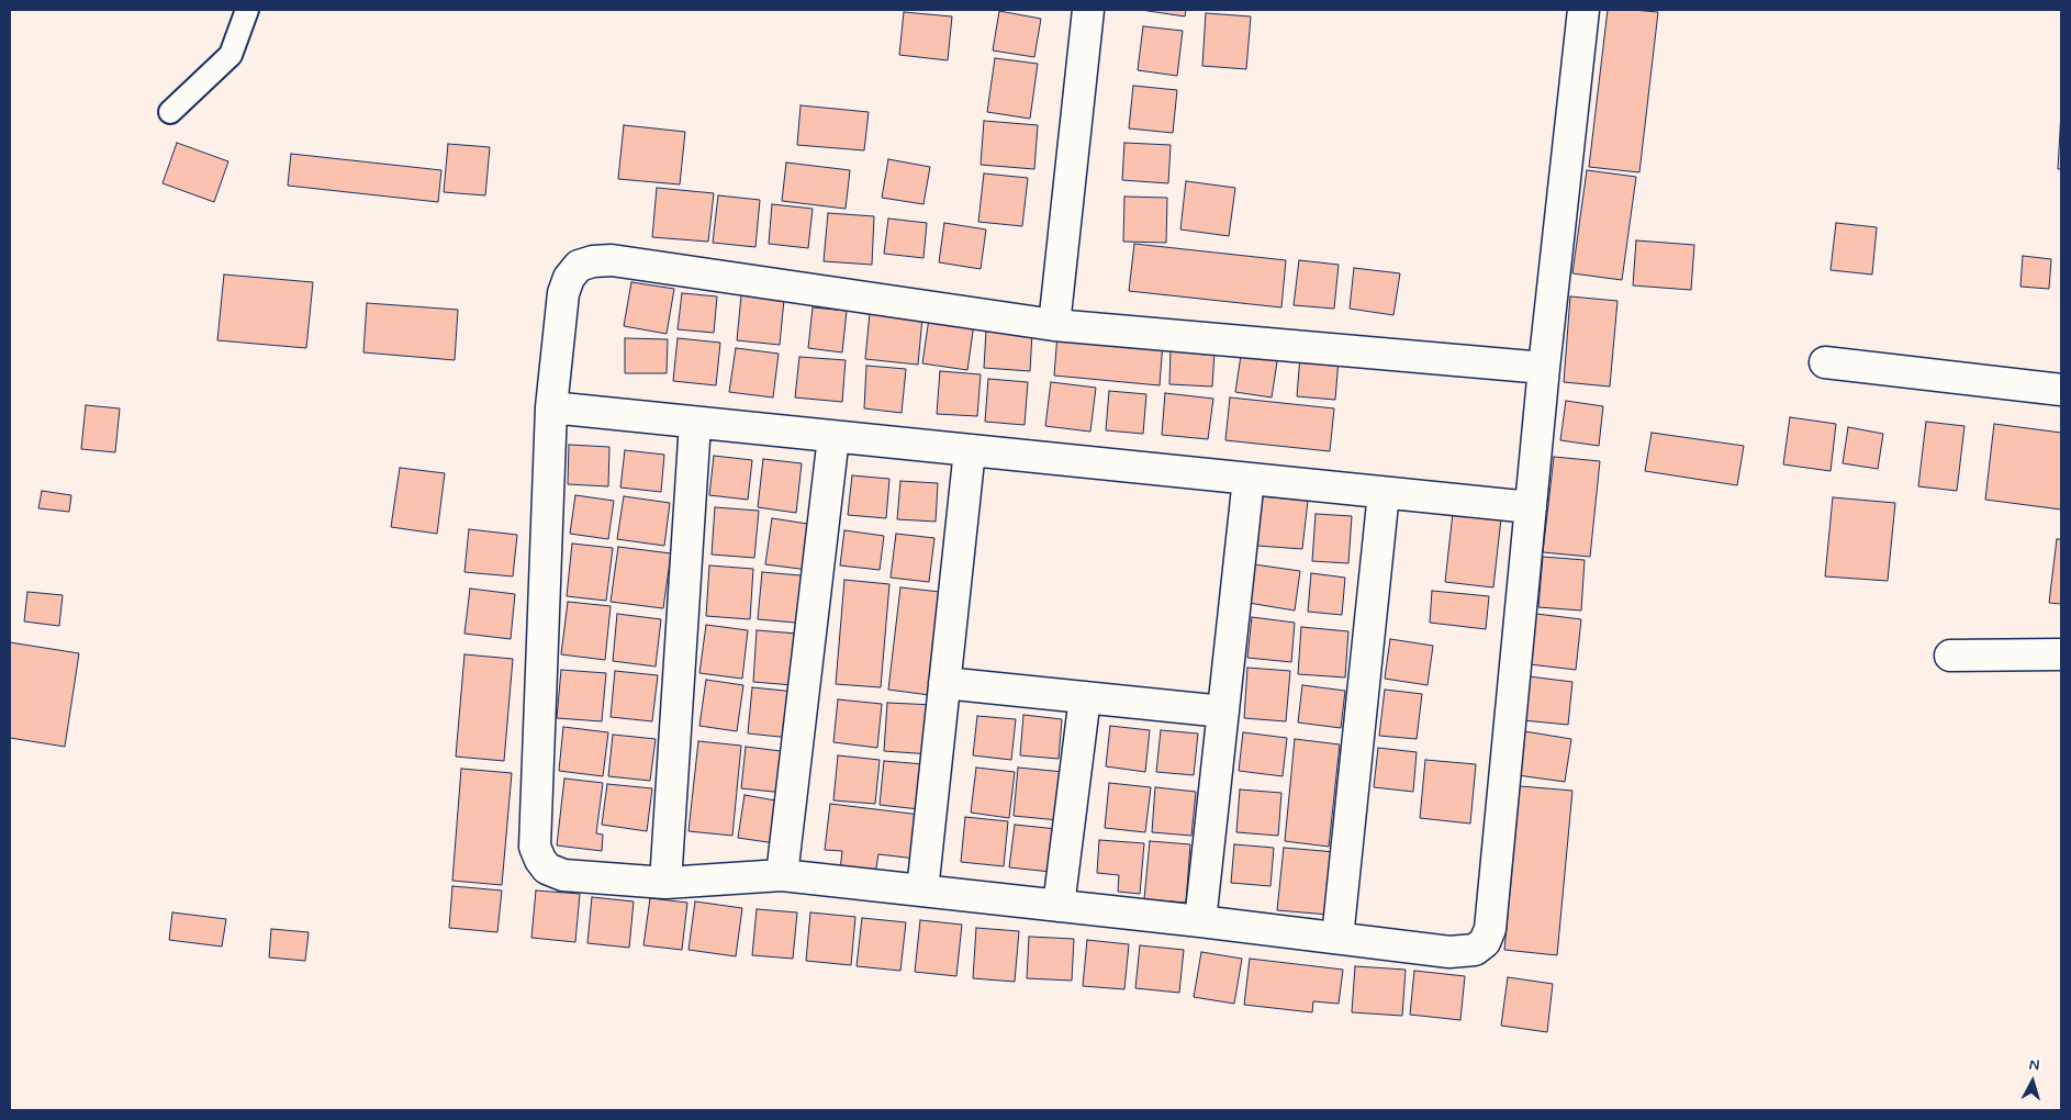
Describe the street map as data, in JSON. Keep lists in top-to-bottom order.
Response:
{
  "north": "top"
}
